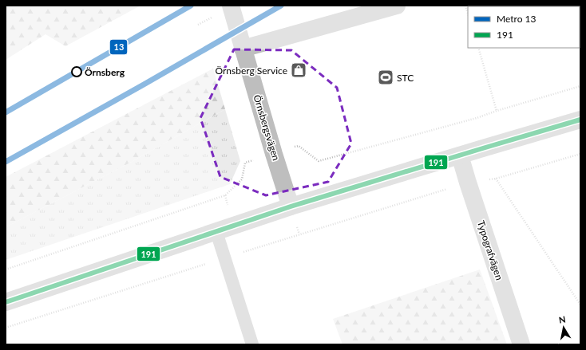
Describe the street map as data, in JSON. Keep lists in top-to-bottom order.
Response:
{
  "streets": {
    "street": ["Örnsbergsvägen", "Typografvägen"]
  },
  "places": {
    "shop": ["Örnsberg Service"],
    "other": ["Örnsberg"],
    "sports": ["STC"]
  },
  "lines": ["metro line 13", "transit line 191"],
  "legend": ["Metro 13", "191"],
  "north": "top"
}
